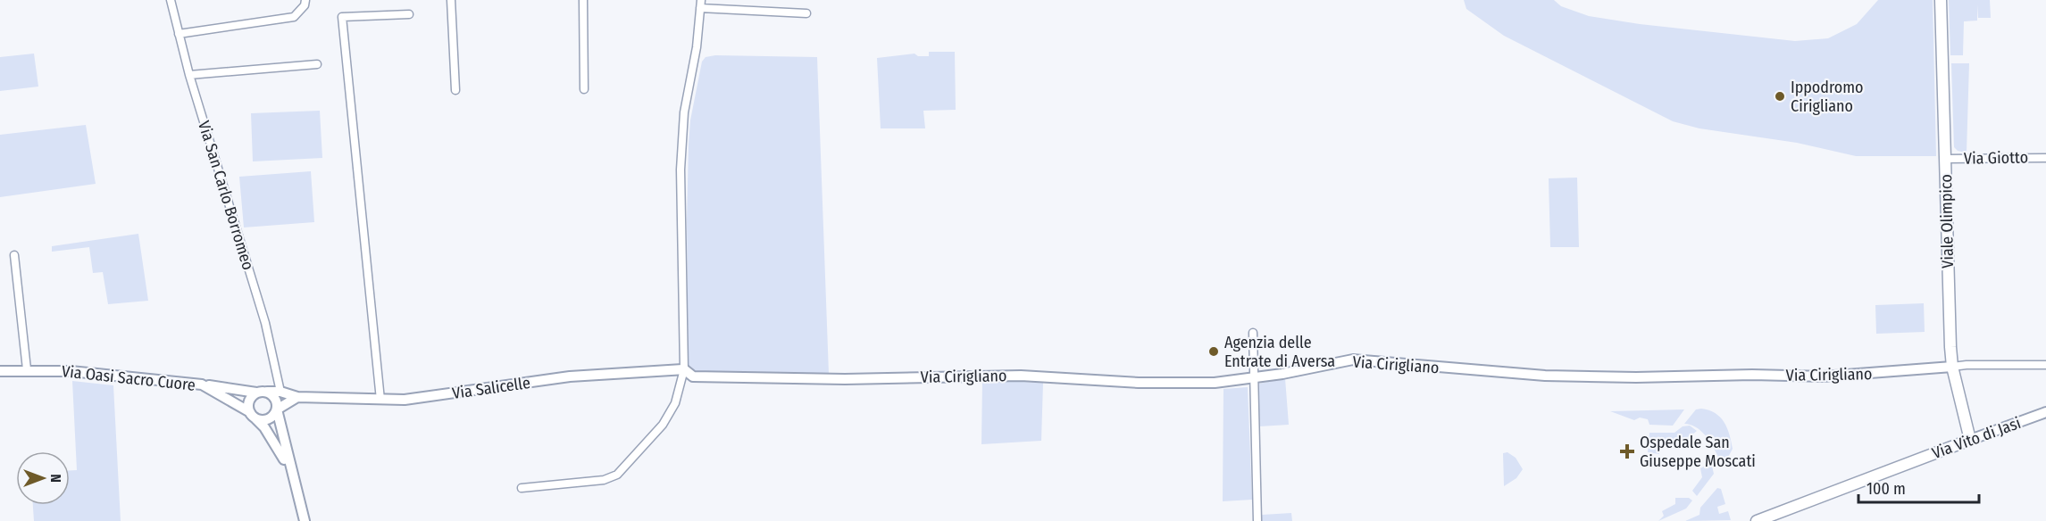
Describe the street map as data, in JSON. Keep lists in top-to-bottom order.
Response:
{
  "streets": {
    "main road": ["Viale Olimpico", "Via Vito di Jasi"],
    "street": [
      "Via Giotto",
      "Via San Carlo Borromeo",
      "Via Cirigliano",
      "Via Oasi Sacro Cuore",
      "Via Salicelle"
    ]
  },
  "crossings": [
    ["Via Giotto", "Viale Olimpico"],
    ["Viale Olimpico", "Via Cirigliano"],
    ["Viale Olimpico", "Via Vito di Jasi"],
    ["Via Cirigliano", "Via Salicelle"]
  ],
  "places": {
    "other": ["Ippodromo Cirigliano", "Agenzia delle Entrate di Aversa"],
    "health": ["Ospedale San Giuseppe Moscati"]
  },
  "scale_bar": "100 m",
  "north": "right"
}
